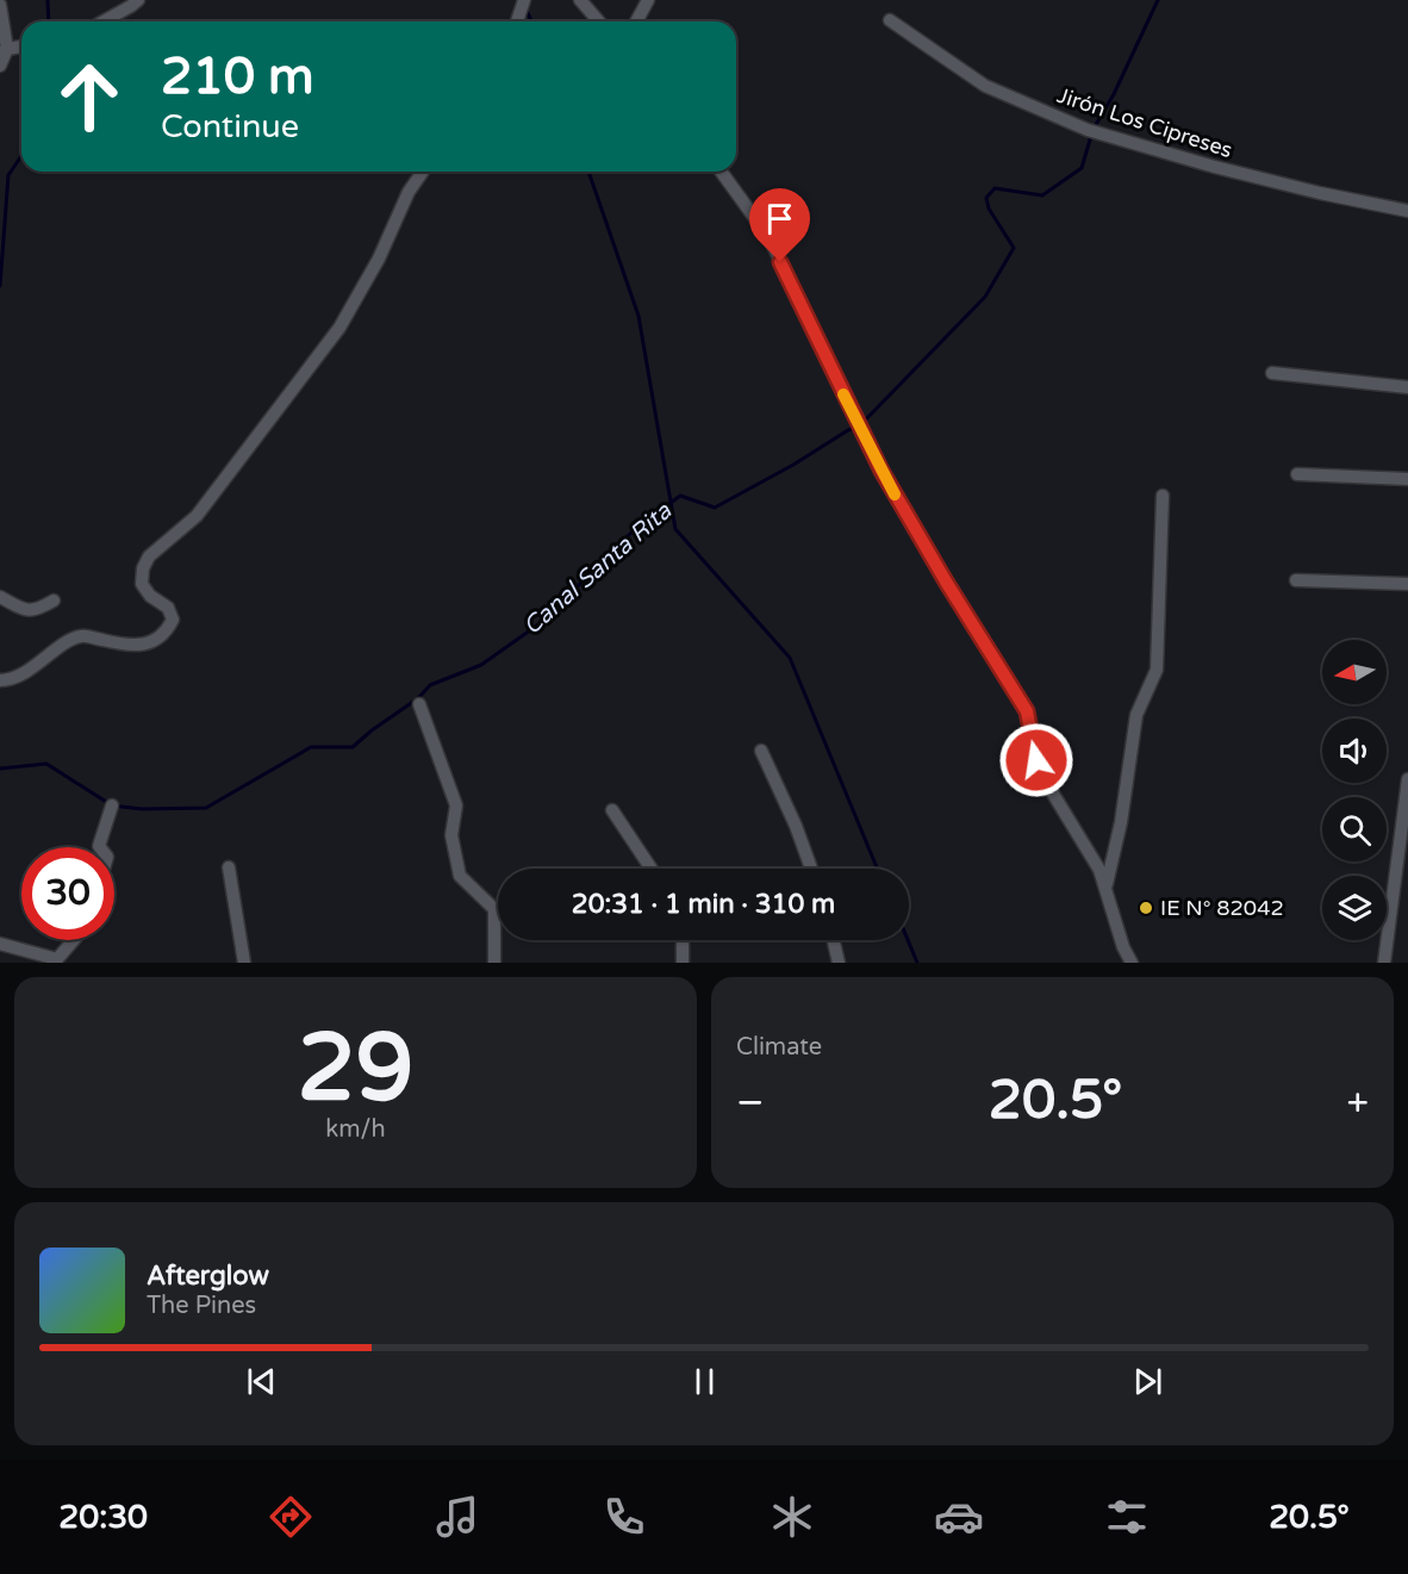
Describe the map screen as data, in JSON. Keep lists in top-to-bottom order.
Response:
{
  "streets": {
    "street": ["Jirón Los Cipreses"]
  },
  "water": ["Canal Santa Rita"],
  "places": ["IE N° 82042"],
  "north": "left",
  "page": {
    "turn": ["210 m", "Continue"],
    "limit": "30",
    "trip": "20:31 · 1 min · 310 m",
    "tile": [
      ["29", "km/h"],
      "Climate"
    ],
    "heat": ["−", "20.5°", "+"],
    "song": ["Afterglow", "The Pines"],
    "tabs": ["20:30", "20.5°"]
  }
}
